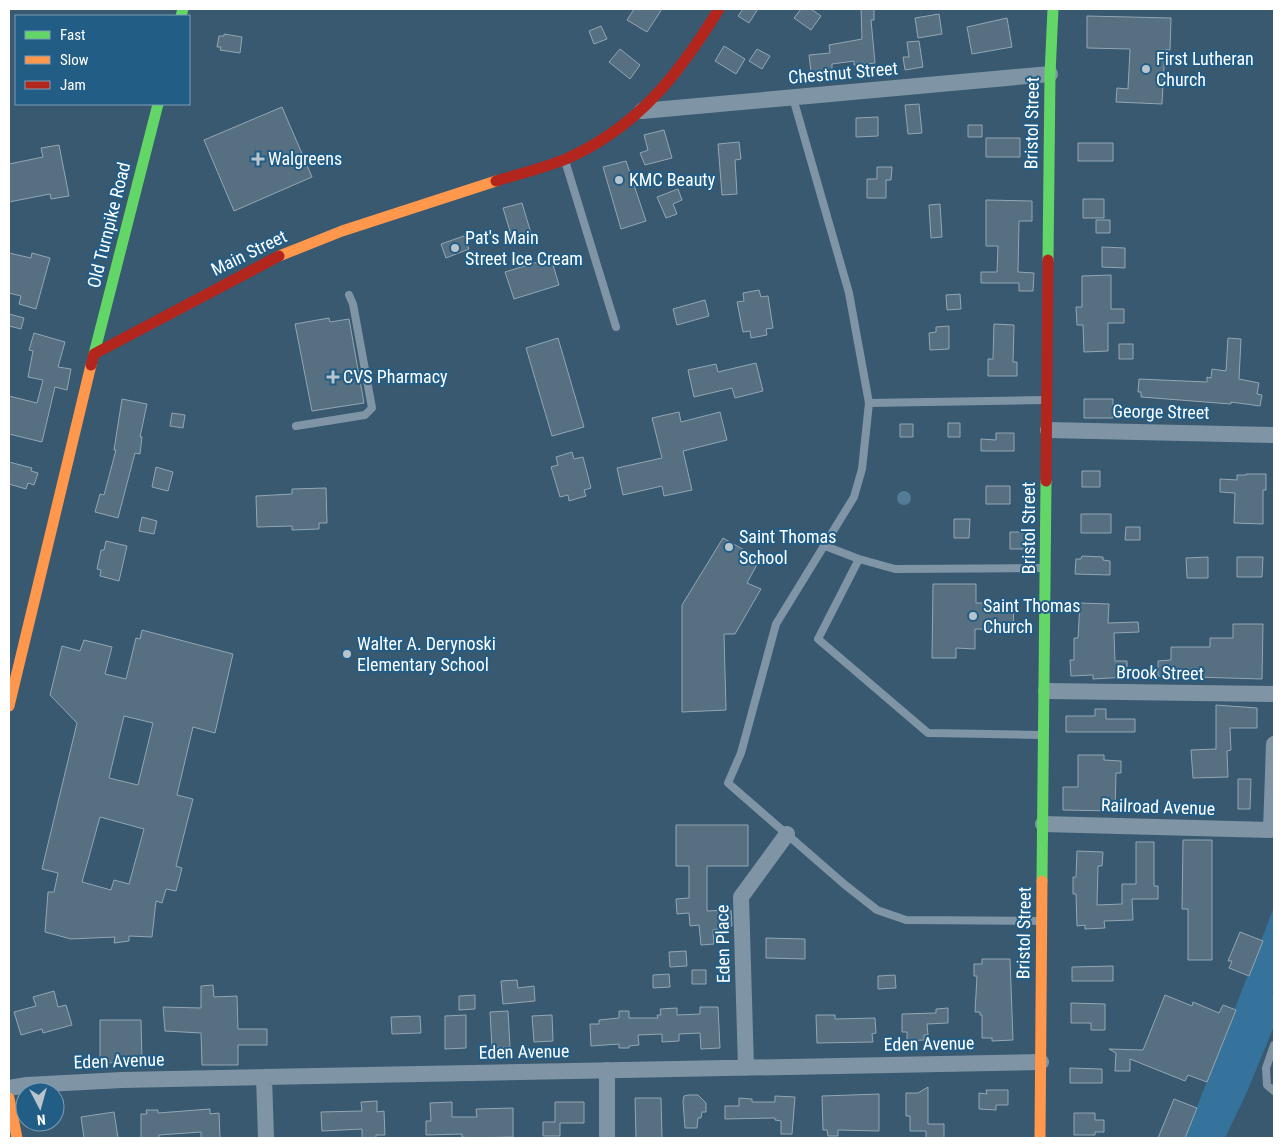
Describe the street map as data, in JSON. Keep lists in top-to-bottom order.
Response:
{
  "streets": {
    "main road": ["Bristol Street", "Old Turnpike Road", "Main Street"],
    "street": [
      "Chestnut Street",
      "George Street",
      "Brook Street",
      "Railroad Avenue",
      "Eden Place",
      "Eden Avenue"
    ]
  },
  "crossings": [
    ["Chestnut Street", "Bristol Street"],
    ["Chestnut Street", "Main Street"],
    ["Bristol Street", "George Street"],
    ["Bristol Street", "Brook Street"],
    ["Bristol Street", "Railroad Avenue"],
    ["Bristol Street", "Eden Avenue"],
    ["Old Turnpike Road", "Main Street"],
    ["Eden Place", "Eden Avenue"]
  ],
  "places": {
    "other": [
      "First Lutheran Church",
      "KMC Beauty",
      "Pat's Main Street Ice Cream",
      "Saint Thomas School",
      "Saint Thomas Church",
      "Walter A. Derynoski Elementary School"
    ],
    "health": ["Walgreens", "CVS Pharmacy"]
  },
  "legend": ["Fast", "Slow", "Jam"],
  "north": "bottom"
}
